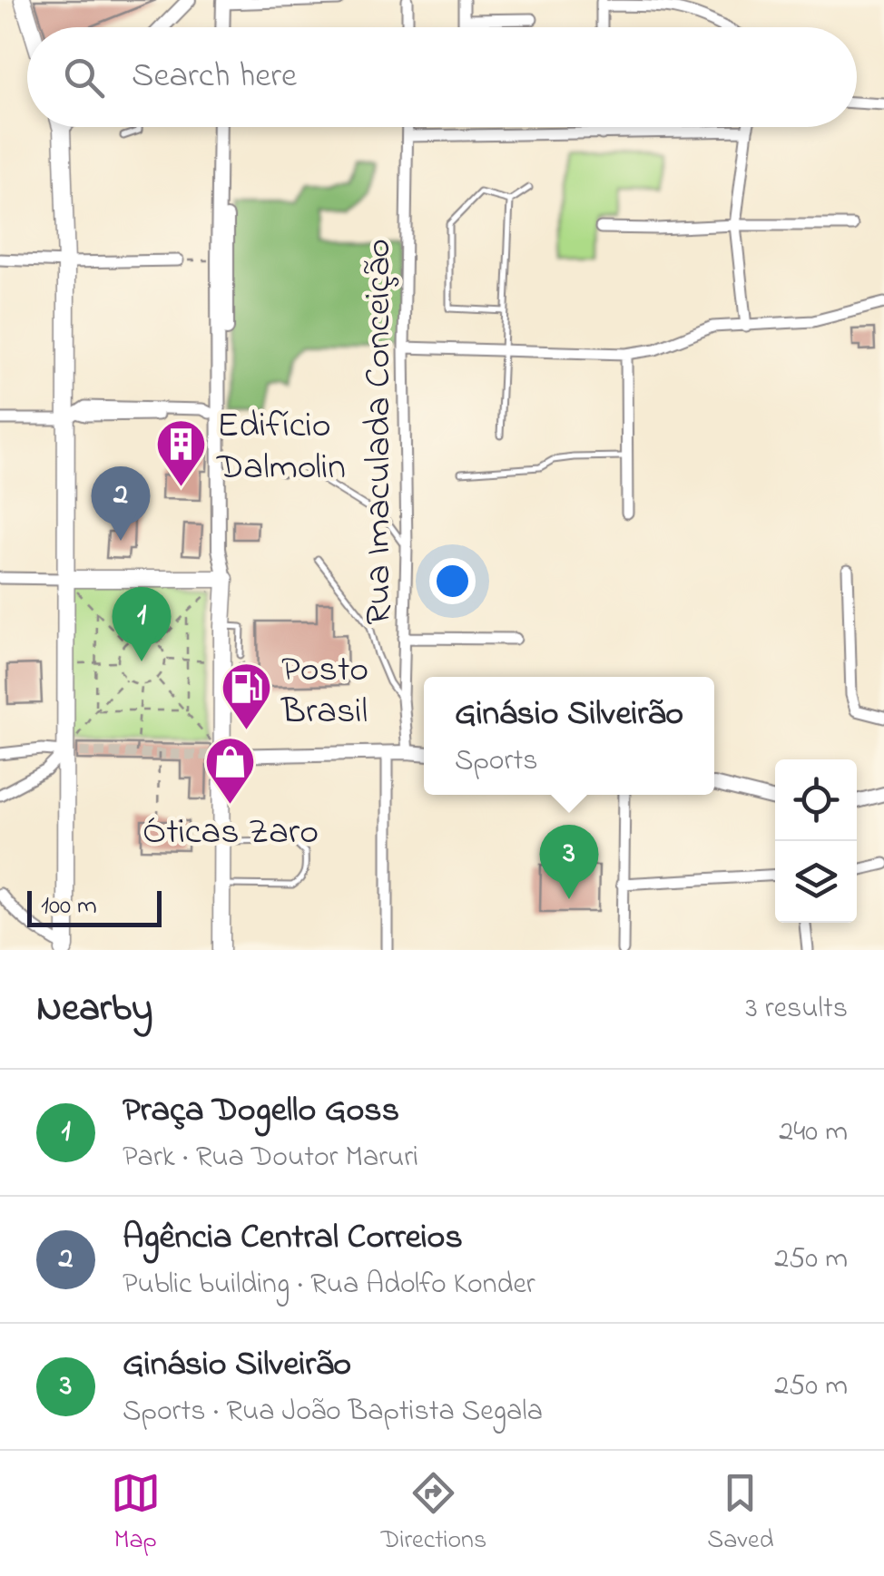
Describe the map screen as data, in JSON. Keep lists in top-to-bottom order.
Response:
{
  "streets": {
    "street": ["Rua Imaculada Conceição"]
  },
  "places": {
    "building": ["Edifício Dalmolin"],
    "fuel station": ["Posto Brasil"],
    "shop": ["Óticas Zaro"]
  },
  "scale_bar": "100 m",
  "page": {
    "search": "Search here",
    "pins": ["2", "1", "3"],
    "popup": ["Ginásio Silveirão", "Sports"],
    "scale": "100 m",
    "heading": ["Nearby", "3 results"],
    "list": [
      {
        "mark": "1",
        "name": "Praça Dogello Goss",
        "note": "Park · Rua Doutor Maruri",
        "value": "240 m"
      },
      {
        "mark": "2",
        "name": "Agência Central Correios",
        "note": "Public building · Rua Adolfo Konder",
        "value": "250 m"
      },
      {
        "mark": "3",
        "name": "Ginásio Silveirão",
        "note": "Sports · Rua João Baptista Segala",
        "value": "250 m"
      }
    ],
    "nav": ["Map", "Directions", "Saved"]
  }
}
